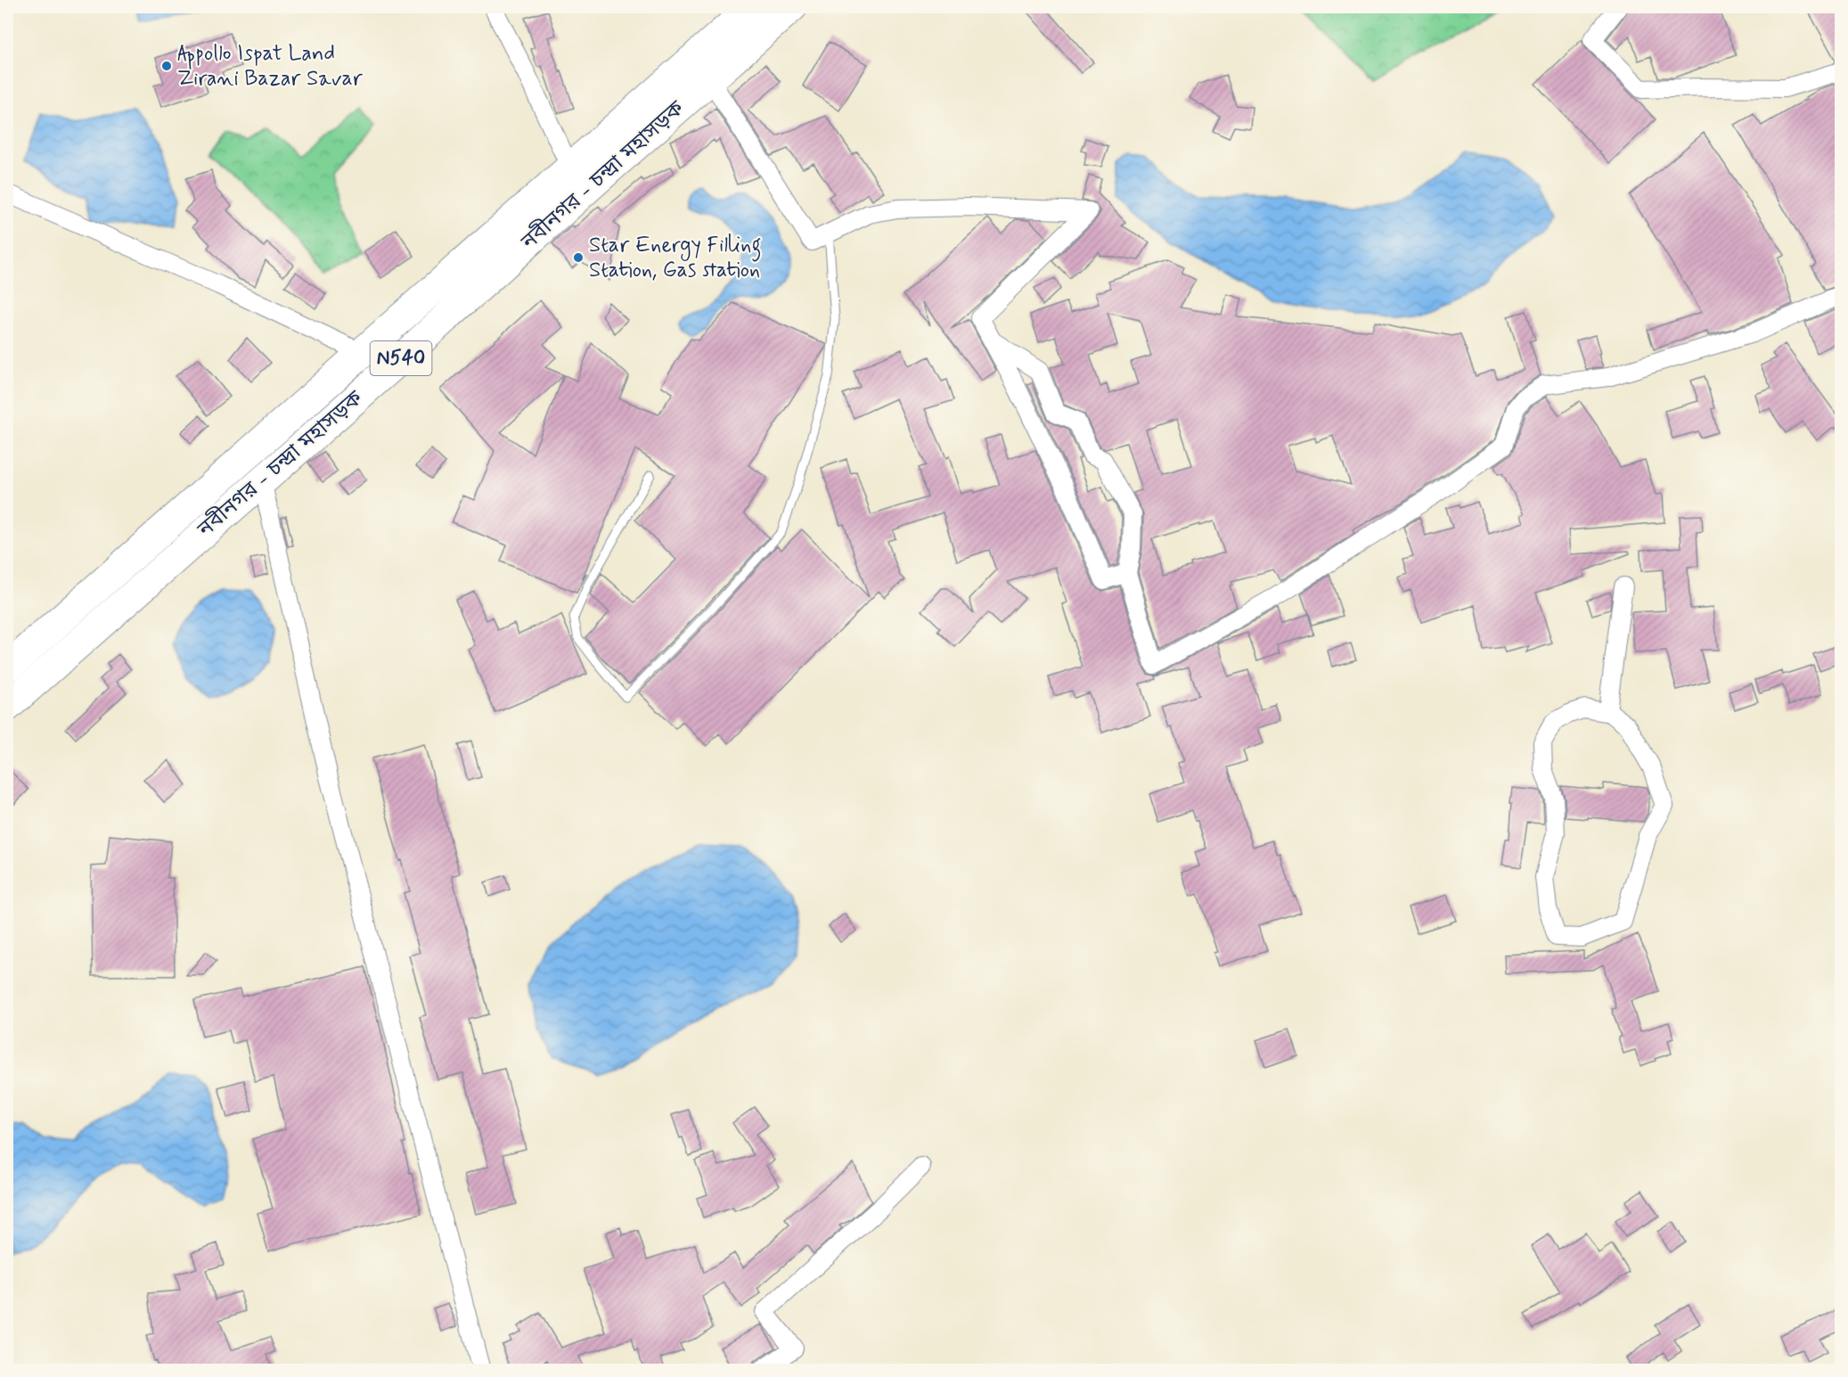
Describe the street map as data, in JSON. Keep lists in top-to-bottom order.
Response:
{
  "streets": {
    "highway": ["নবীনগর - চন্দ্রা মহাসড়ক", "N540"]
  },
  "places": ["Appollo Ispat Land Zirani Bazar Savar", "Star Energy Filling Station, Gas station"]
}
